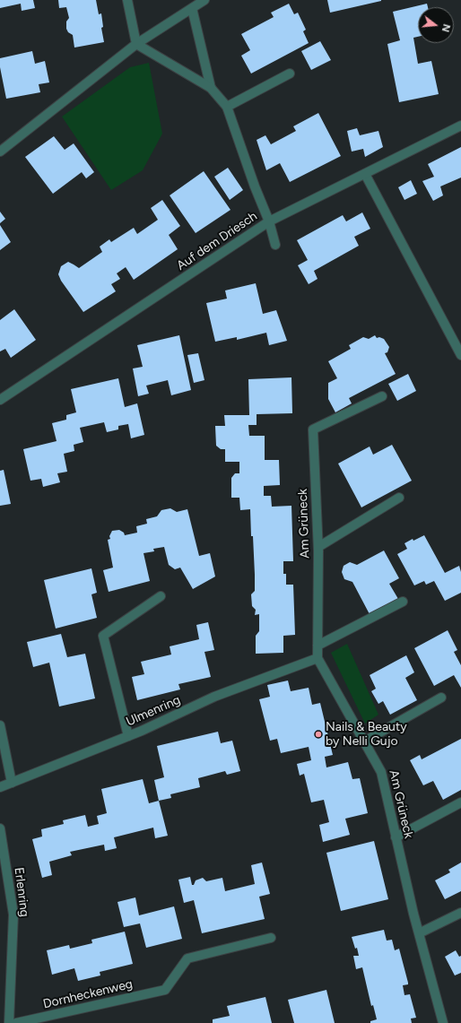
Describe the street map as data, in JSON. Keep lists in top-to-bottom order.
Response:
{
  "streets": {
    "street": [
      "Auf dem Driesch",
      "Am Grüneck",
      "Ulmenring",
      "Erlenring",
      "Dornheckenweg"
    ]
  },
  "crossings": [
    ["Am Grüneck", "Ulmenring"]
  ],
  "places": ["Nails & Beauty by Nelli Gujo"],
  "north": "right"
}
